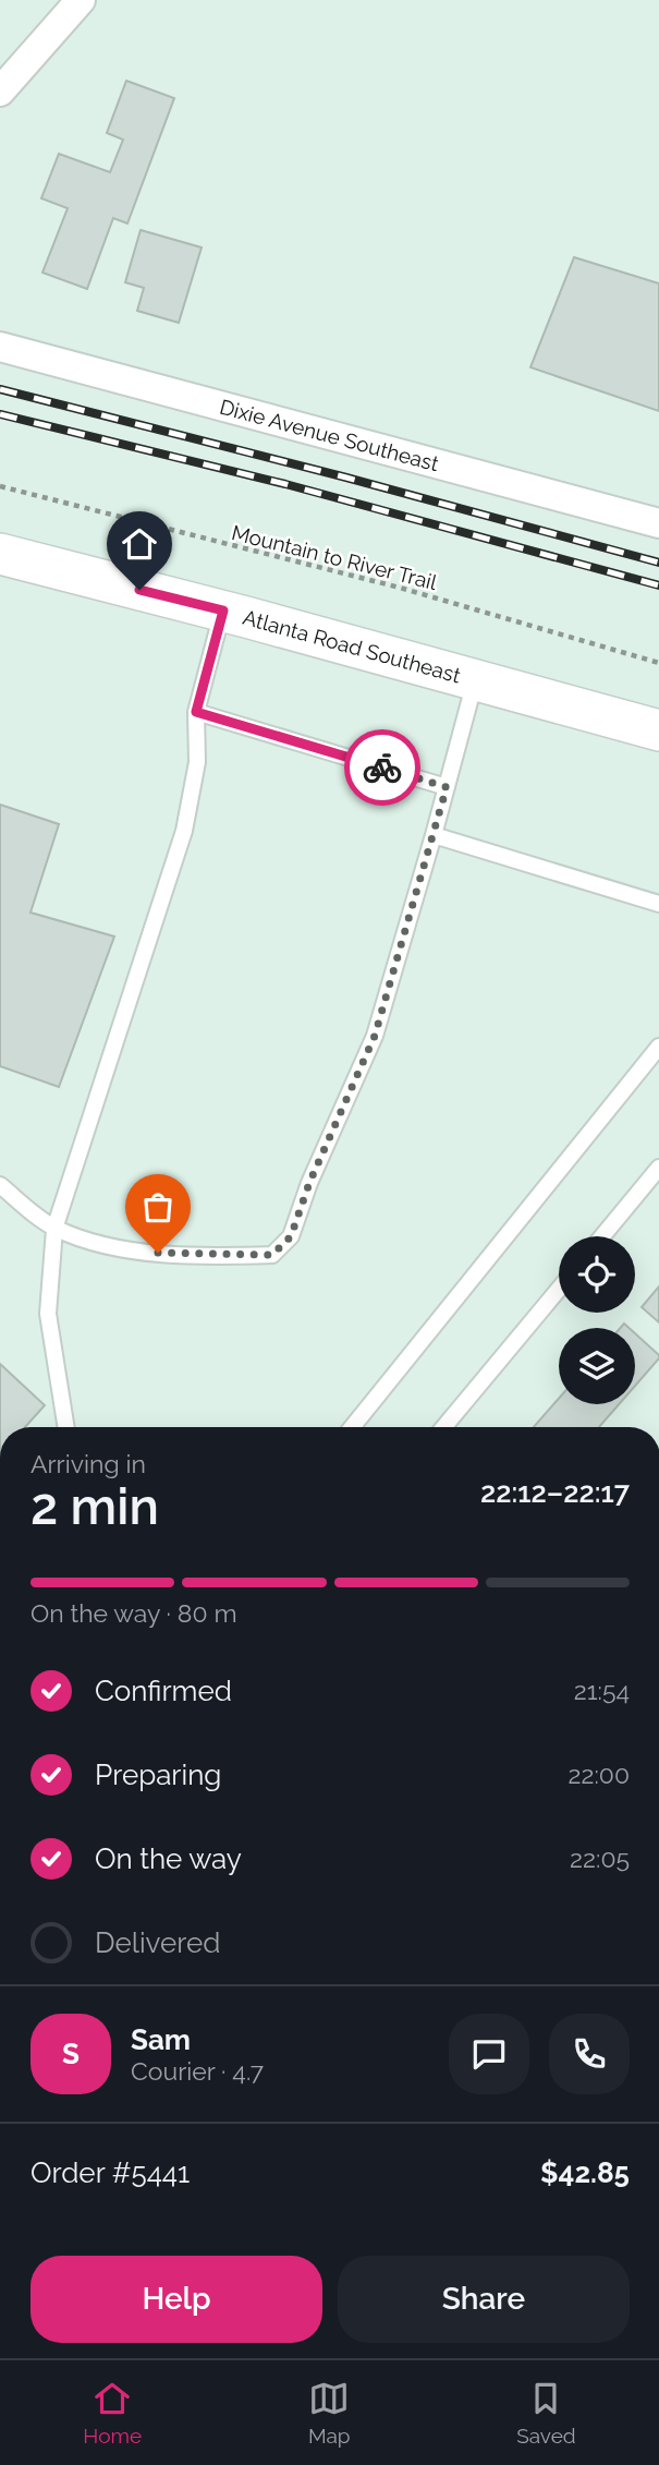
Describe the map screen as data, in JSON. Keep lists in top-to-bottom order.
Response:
{
  "streets": {
    "main road": ["Atlanta Road Southeast"],
    "street": ["Dixie Avenue Southeast"],
    "path": ["Mountain to River Trail"]
  },
  "page": {
    "heading": ["2 min", "Arriving in", "22:12–22:17"],
    "panel": [
      "Sam",
      "Courier · 4.7",
      "Order #5441",
      "$42.85"
    ],
    "bar": "On the way · 80 m",
    "list": [
      ["Confirmed", "21:54"],
      ["Preparing", "22:00"],
      ["On the way", "22:05"],
      "Delivered"
    ],
    "round": "S",
    "buttons": ["Help", "Share"],
    "tabs": ["Home", "Map", "Saved"]
  }
}
